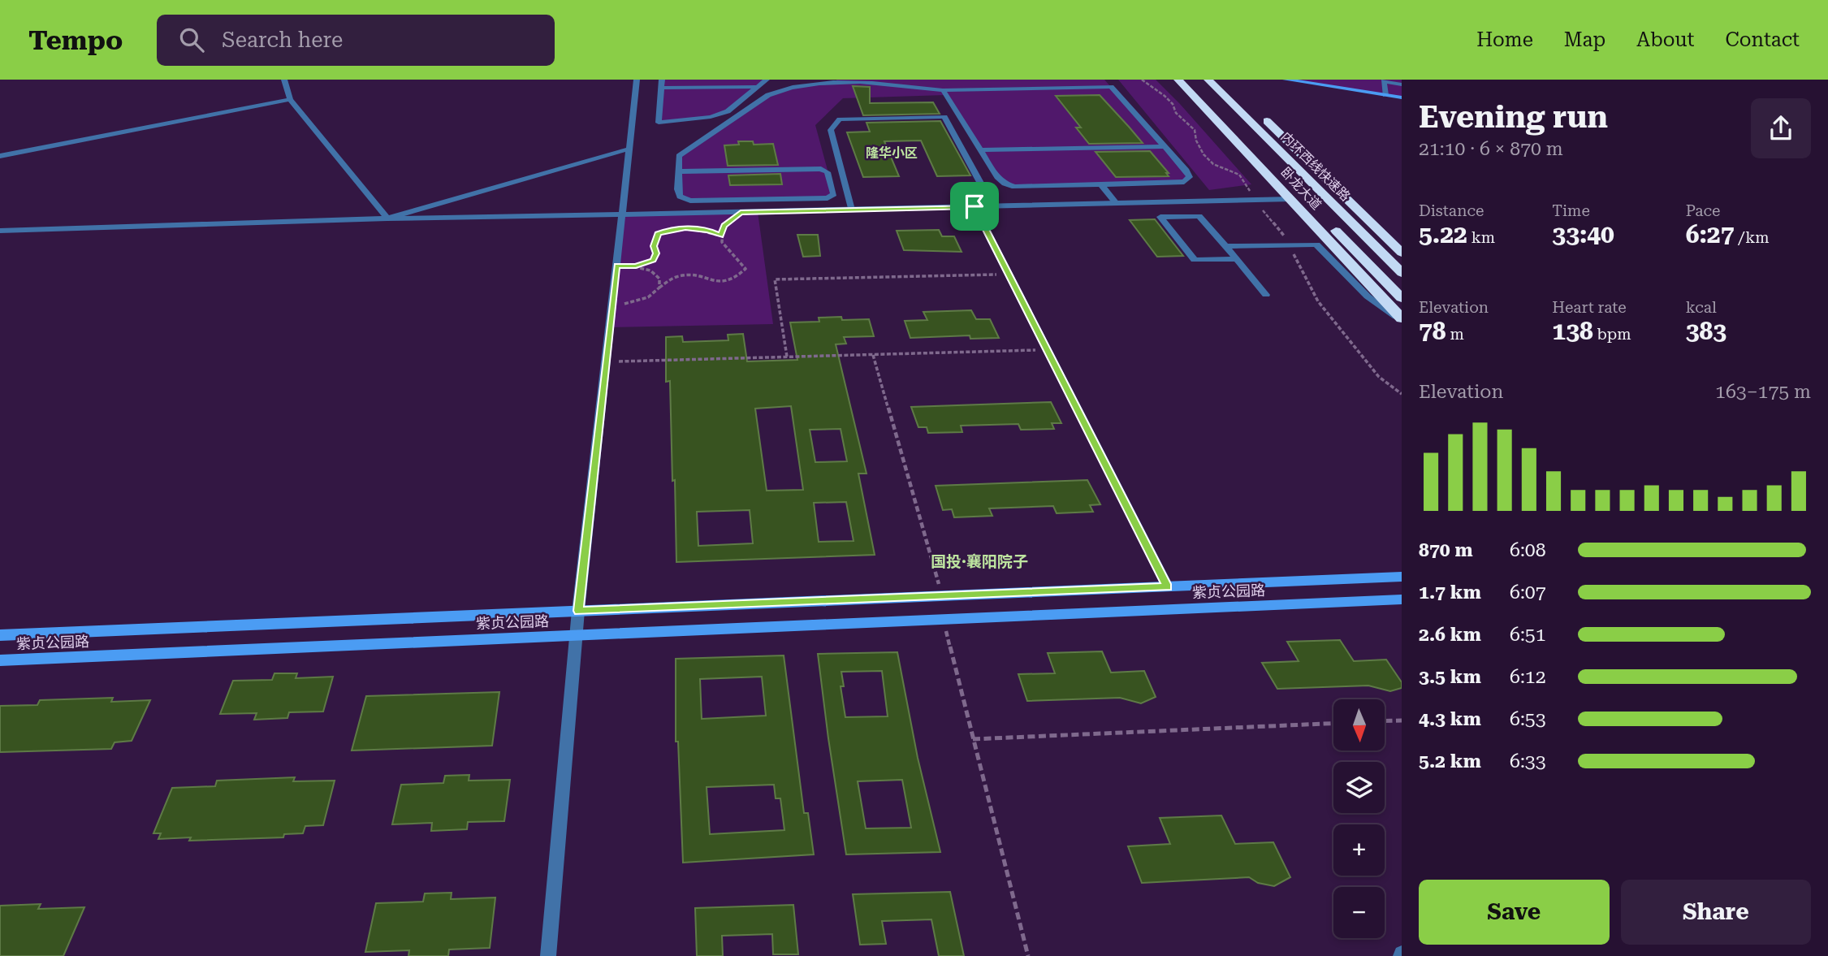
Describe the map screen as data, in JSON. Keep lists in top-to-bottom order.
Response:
{
  "streets": {
    "highway": ["内环西线快速路", "卧龙大道"],
    "street": ["紫贞公园路"]
  },
  "districts": ["隆华小区", "国投·襄阳院子"],
  "north": "bottom",
  "page": {
    "header": "Tempo",
    "search": "Search here",
    "nav": [
      "Home",
      "Map",
      "About",
      "Contact"
    ],
    "heading": ["Evening run", "21:10 · 6 × 870 m"],
    "stats": [
      ["Distance", "5.22 km"],
      ["Time", "33:40"],
      ["Pace", "6:27 /km"],
      ["Elevation", "78 m"],
      ["Heart rate", "138 bpm"],
      ["kcal", "383"]
    ],
    "chart": ["Elevation", "163–175 m"],
    "list": [
      {
        "name": "870 m",
        "note": "6:08"
      },
      {
        "name": "1.7 km",
        "note": "6:07"
      },
      {
        "name": "2.6 km",
        "note": "6:51"
      },
      {
        "name": "3.5 km",
        "note": "6:12"
      },
      {
        "name": "4.3 km",
        "note": "6:53"
      },
      {
        "name": "5.2 km",
        "note": "6:33"
      }
    ],
    "map_buttons": ["+", "−"],
    "buttons": ["Save", "Share"]
  }
}
